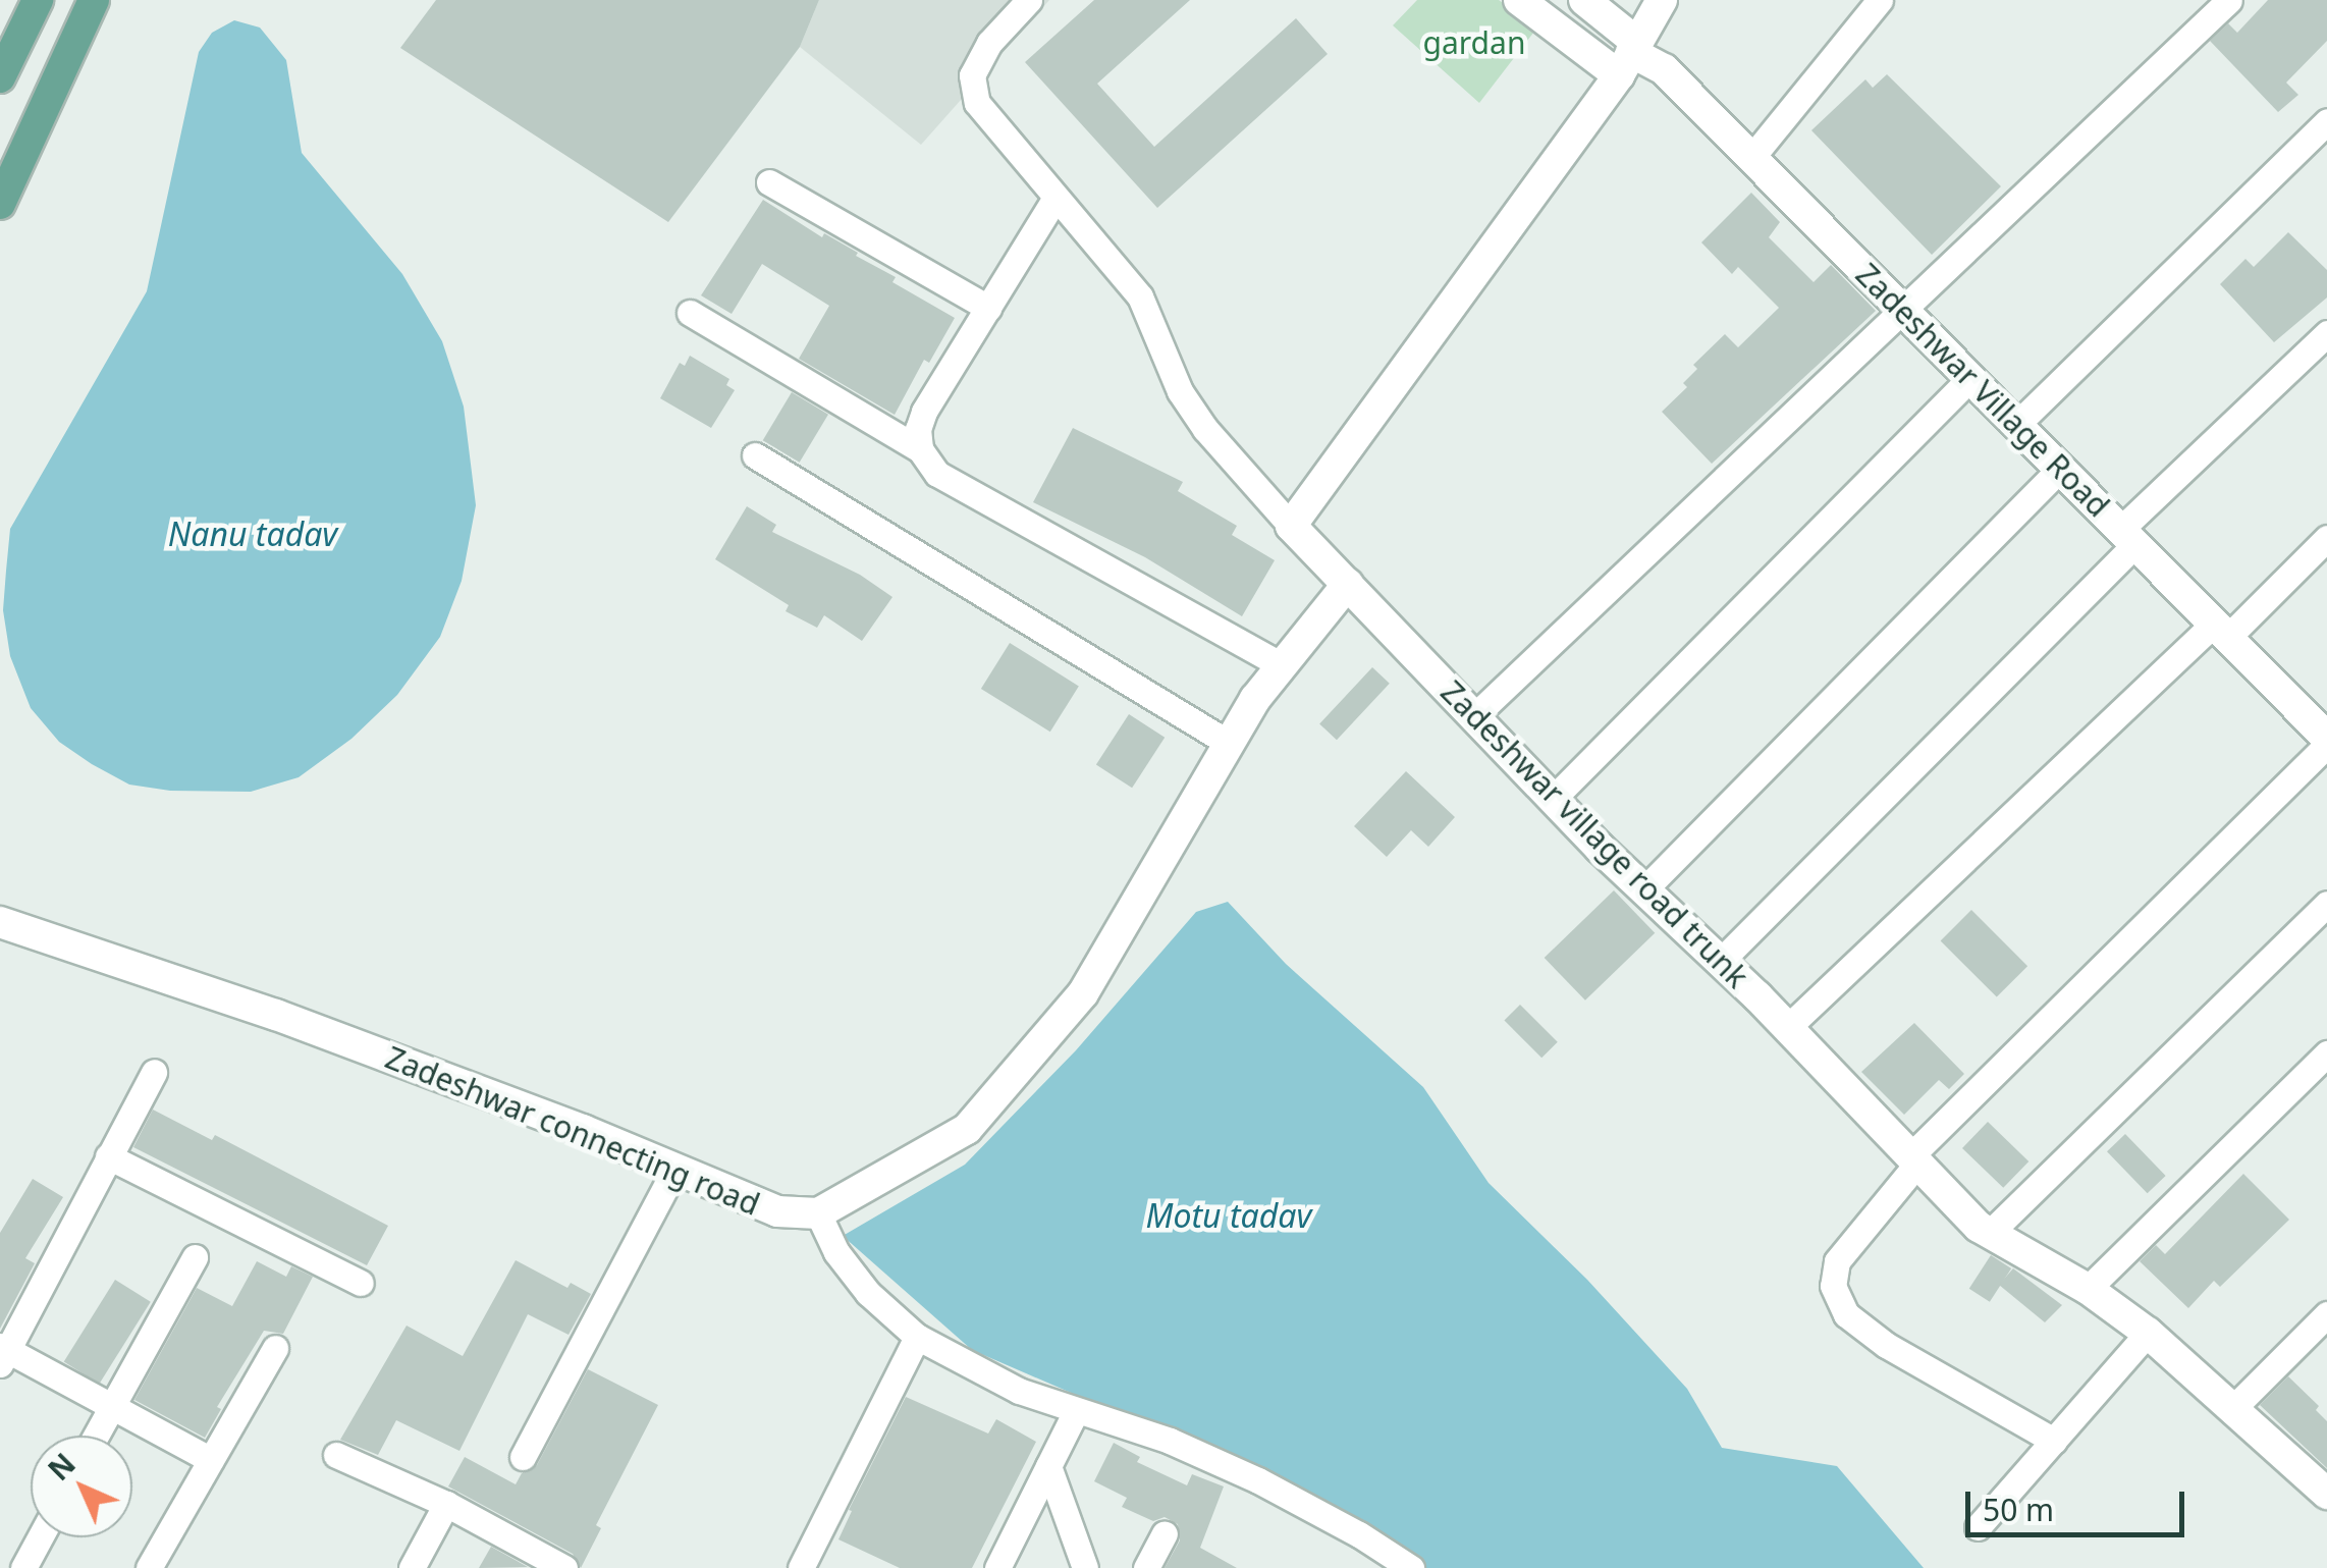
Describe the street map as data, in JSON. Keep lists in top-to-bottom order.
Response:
{
  "streets": {
    "street": ["Zadeshwar Village Road", "Zadeshwar village road trunk", "Zadeshwar connecting road"]
  },
  "water": ["Nanu tadav", "Motu tadav"],
  "parks": ["gardan"],
  "scale_bar": "50 m",
  "north": "top left"
}
